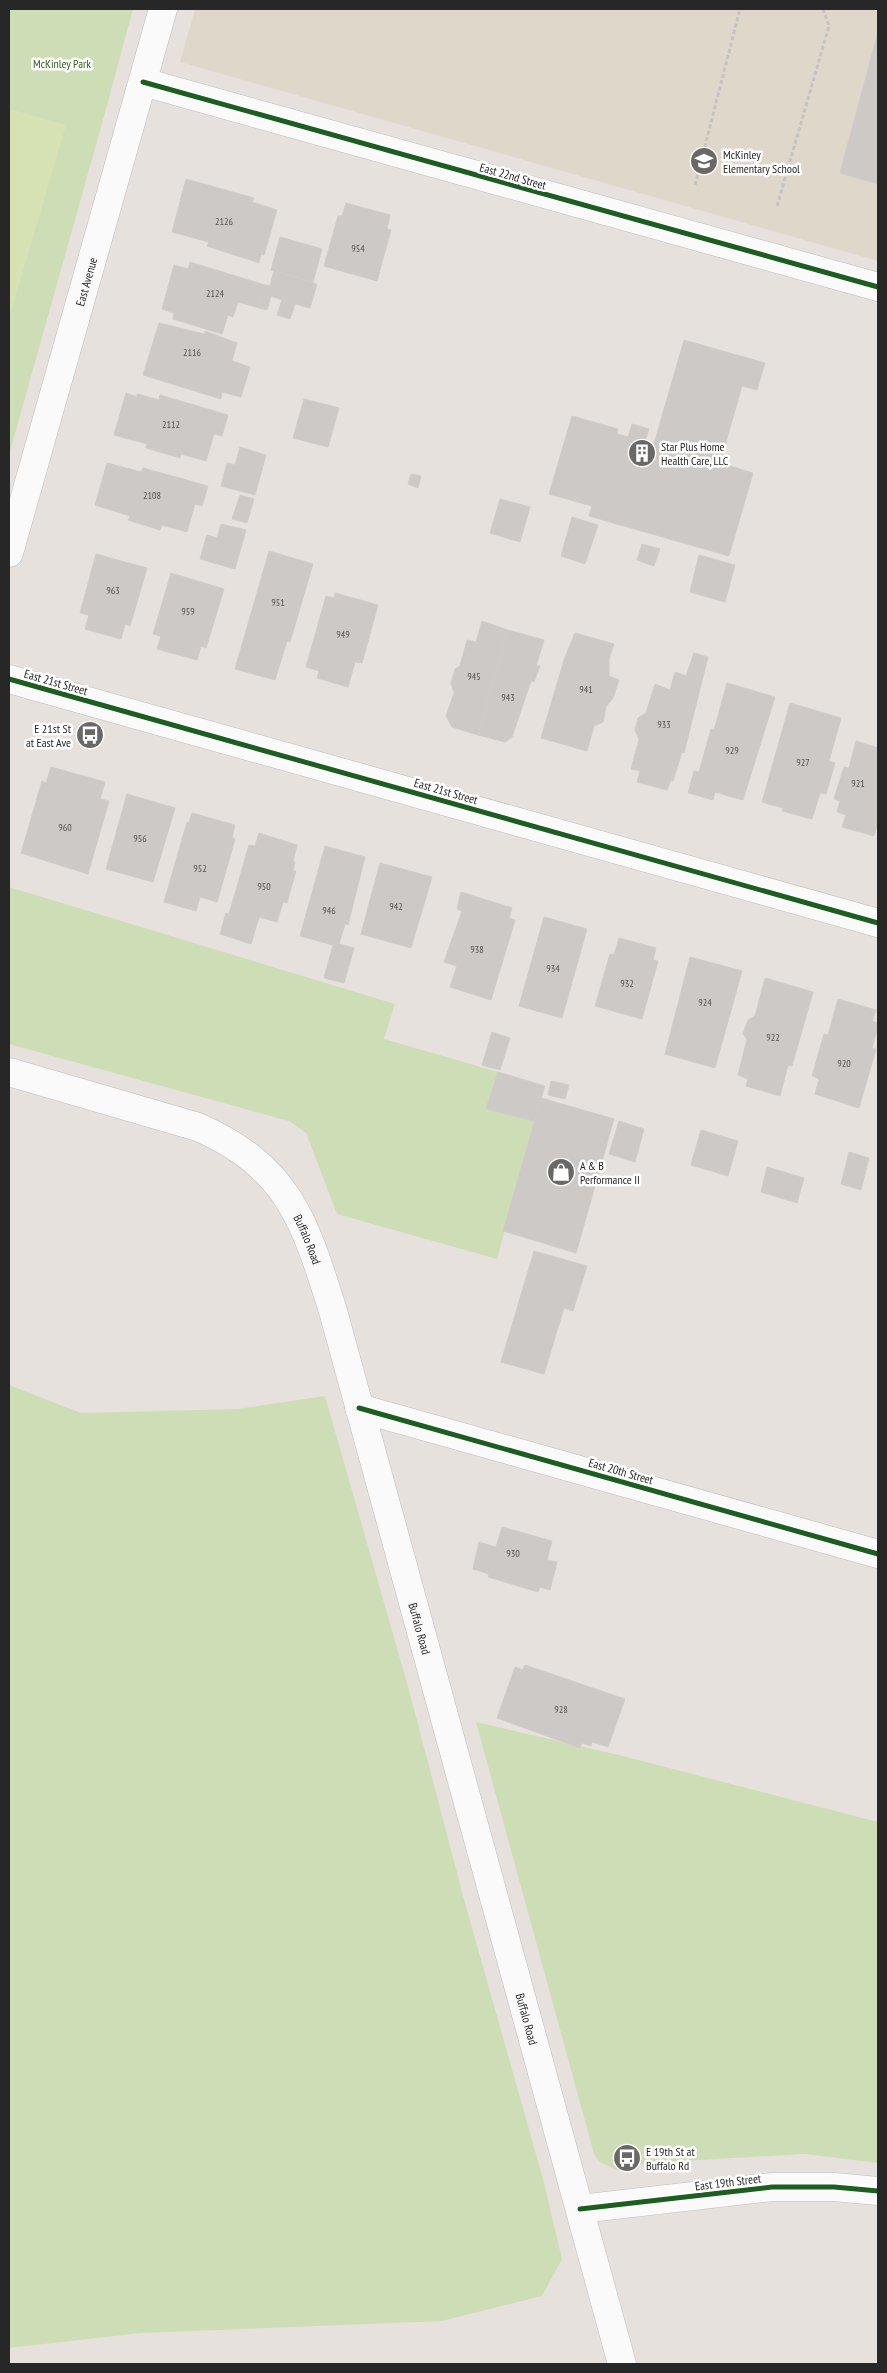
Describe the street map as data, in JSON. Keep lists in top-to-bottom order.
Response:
{
  "streets": {
    "street": [
      "East 22nd Street",
      "East Avenue",
      "East 21st Street",
      "Buffalo Road",
      "East 20th Street",
      "East 19th Street"
    ]
  },
  "crossings": [
    ["East 22nd Street", "East Avenue"],
    ["Buffalo Road", "East 20th Street"],
    ["Buffalo Road", "East 19th Street"]
  ],
  "parks": ["McKinley Park"],
  "places": {
    "school or university": ["McKinley Elementary School"],
    "building": ["Star Plus Home Health Care, LLC"],
    "bus stop": ["E 21st St at East Ave", "E 19th St at Buffalo Rd"],
    "shop": ["A & B Performance II"]
  },
  "house_numbers": [
    "2126",
    "954",
    "2124",
    "2116",
    "2112",
    "2108",
    "963",
    "951",
    "959",
    "949",
    "945",
    "941",
    "943",
    "933",
    "929",
    "927",
    "921",
    "960",
    "956",
    "952",
    "950",
    "942",
    "946",
    "938",
    "934",
    "932",
    "924",
    "922",
    "920",
    "930",
    "928"
  ]
}
